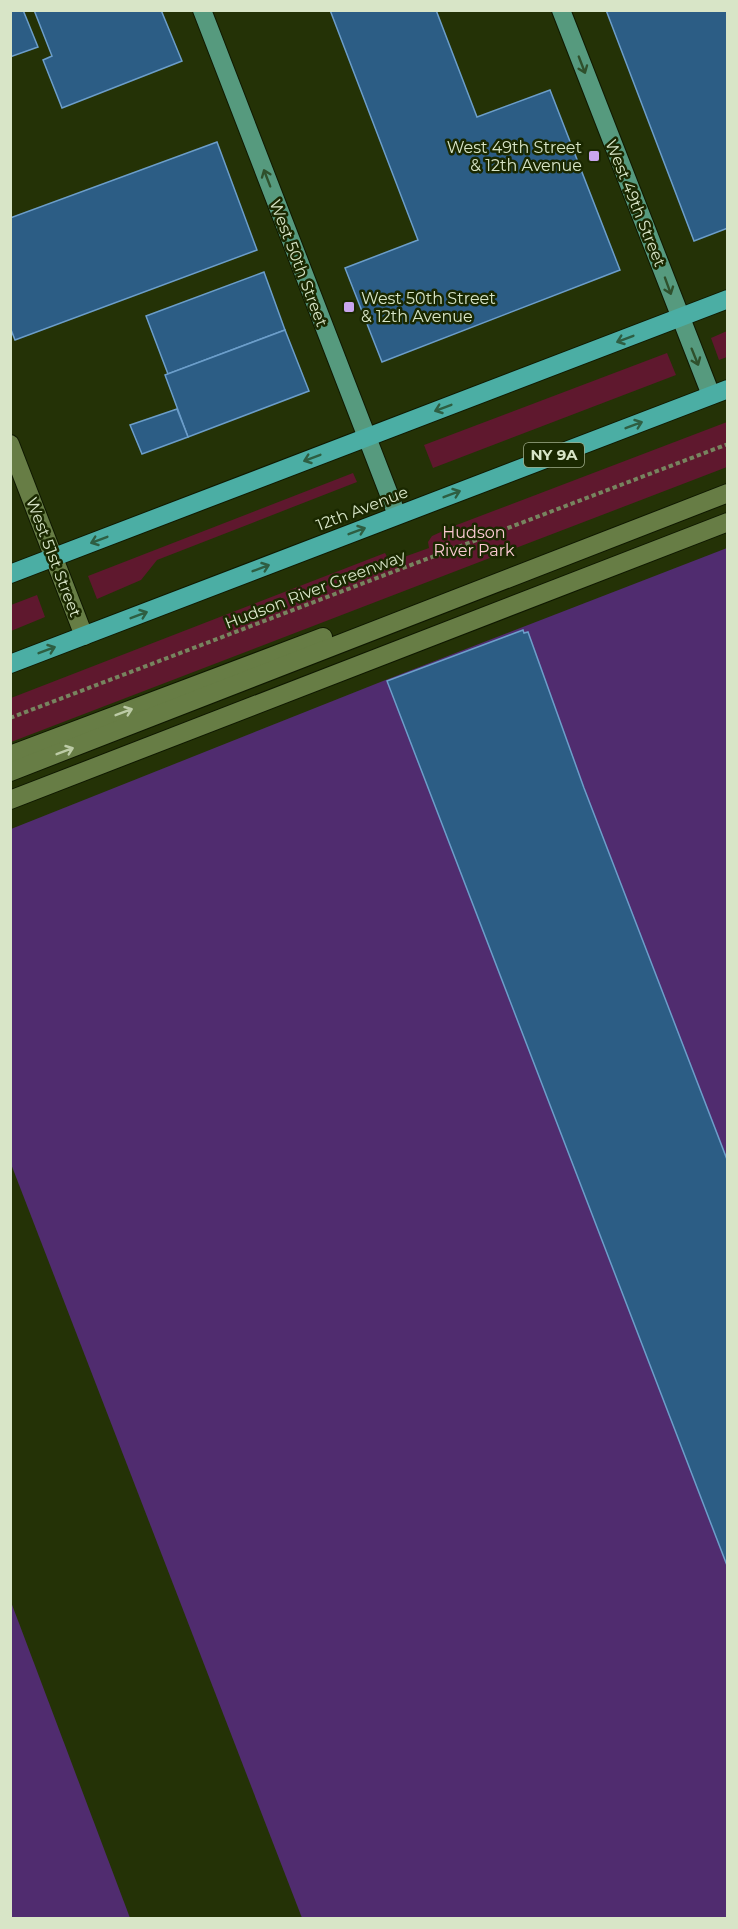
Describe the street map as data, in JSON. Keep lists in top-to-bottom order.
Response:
{
  "streets": {
    "highway": ["NY 9A", "12th Avenue"],
    "main road": ["West 49th Street", "West 50th Street"],
    "street": ["West 51st Street"],
    "path": ["Hudson River Greenway"]
  },
  "crossings": [
    ["West 49th Street", "12th Avenue"],
    ["West 50th Street", "12th Avenue"],
    ["12th Avenue", "West 51st Street"]
  ],
  "one_way": ["West 49th Street", "West 50th Street"],
  "parks": ["Hudson River Park"],
  "places": {
    "transit": ["West 49th Street & 12th Avenue", "West 50th Street & 12th Avenue"]
  }
}
